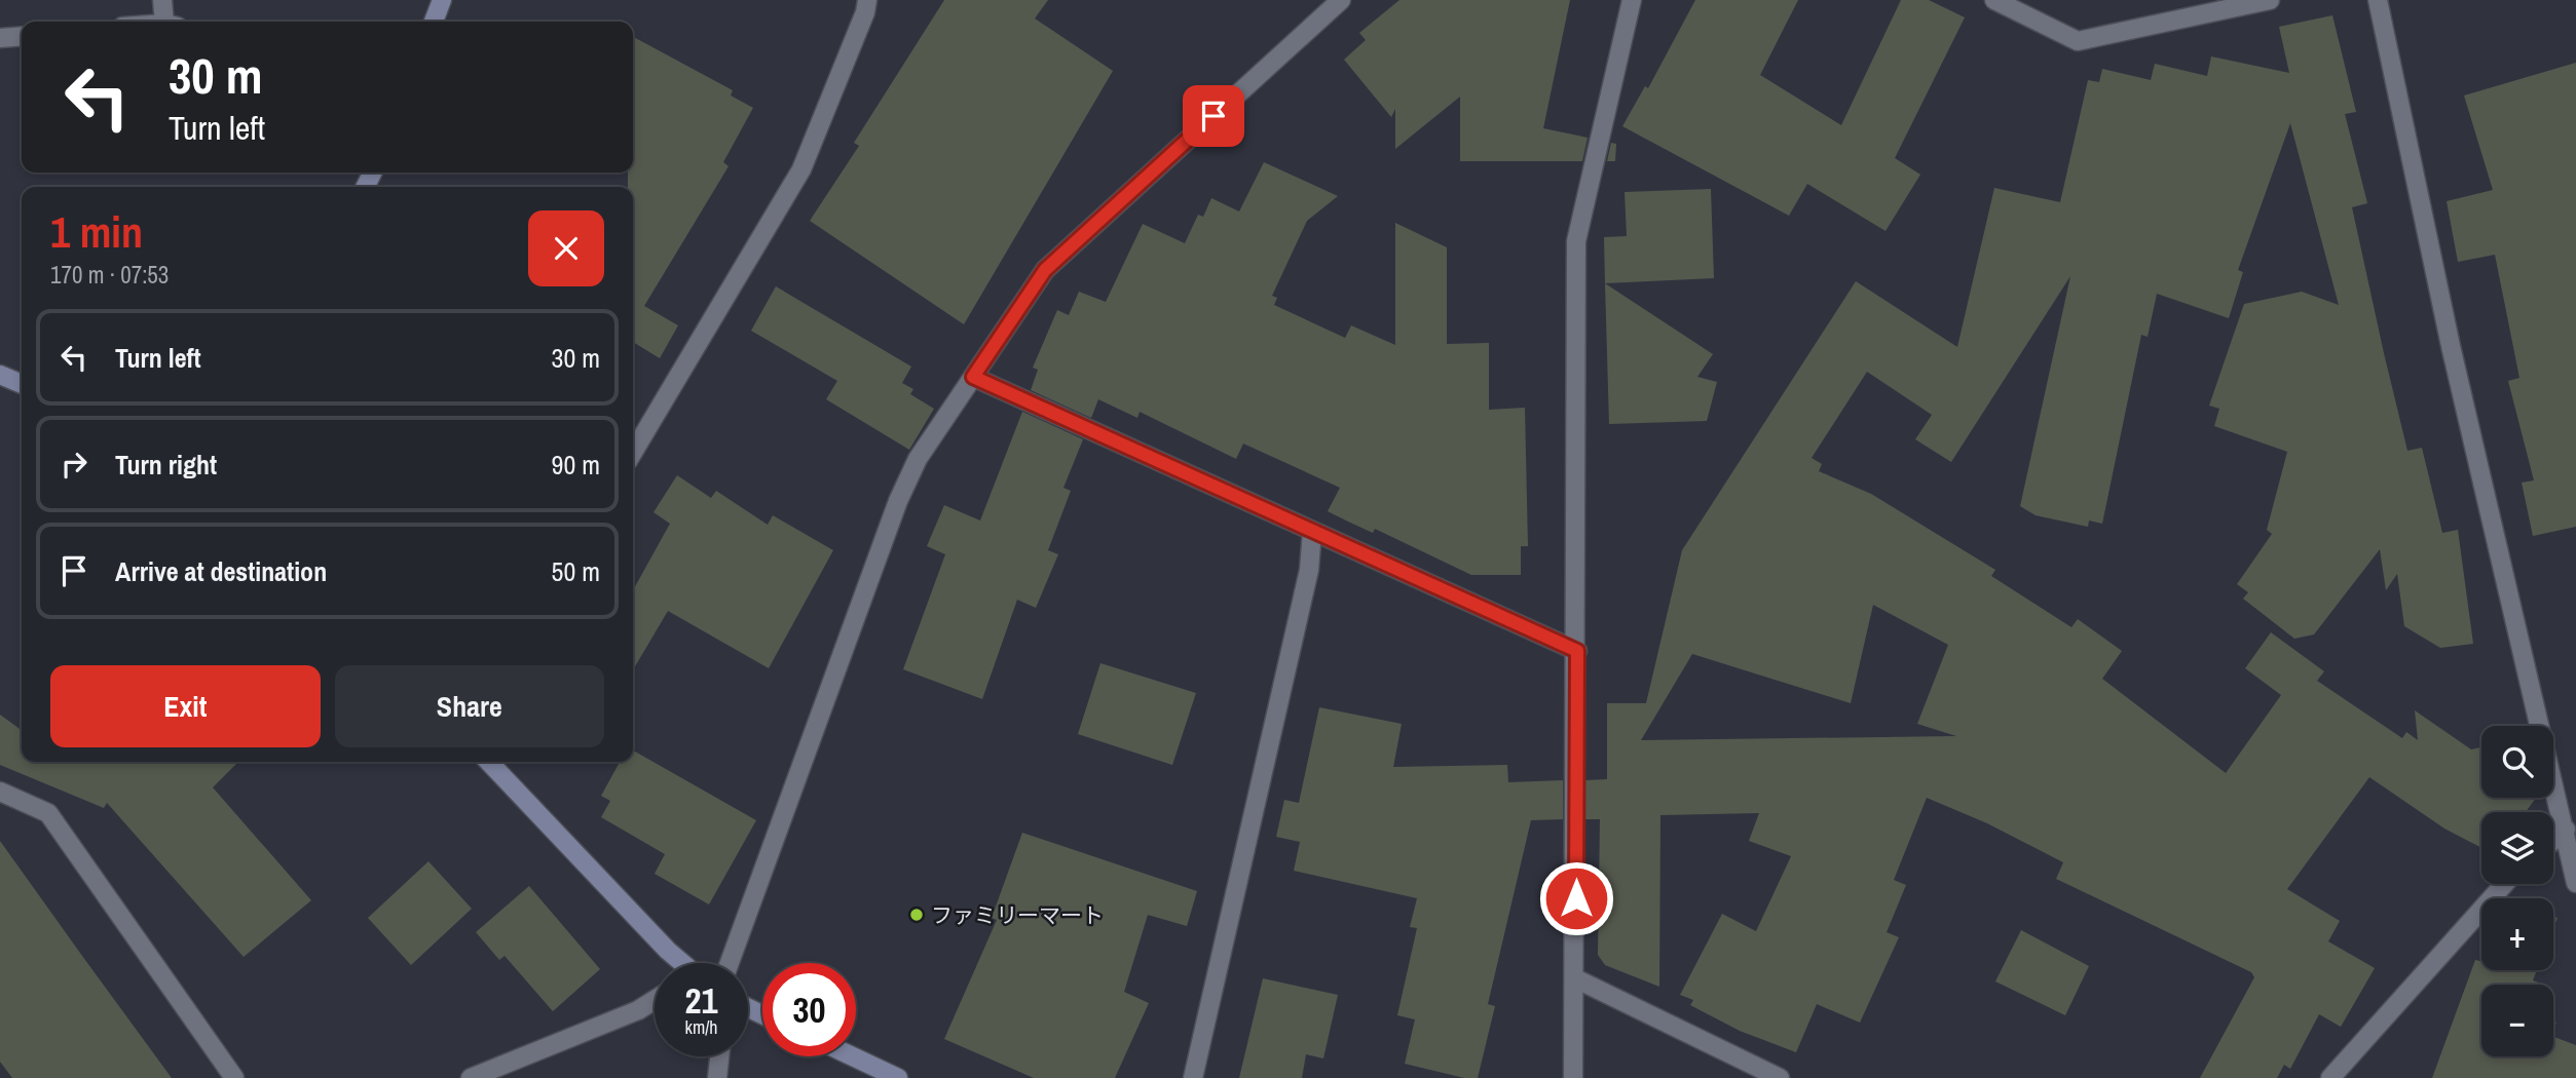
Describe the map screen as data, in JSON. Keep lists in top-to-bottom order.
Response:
{
  "places": ["ファミリーマート"],
  "page": {
    "turn": ["30 m", "Turn left"],
    "heading": ["1 min", "170 m · 07:53"],
    "list": [
      {
        "name": "Turn left",
        "value": "30 m"
      },
      {
        "name": "Turn right",
        "value": "90 m"
      },
      {
        "name": "Arrive at destination",
        "value": "50 m"
      }
    ],
    "buttons": ["Exit", "Share"],
    "map_buttons": ["+", "−"],
    "speed": "21 km/h",
    "limit": "30"
  }
}
